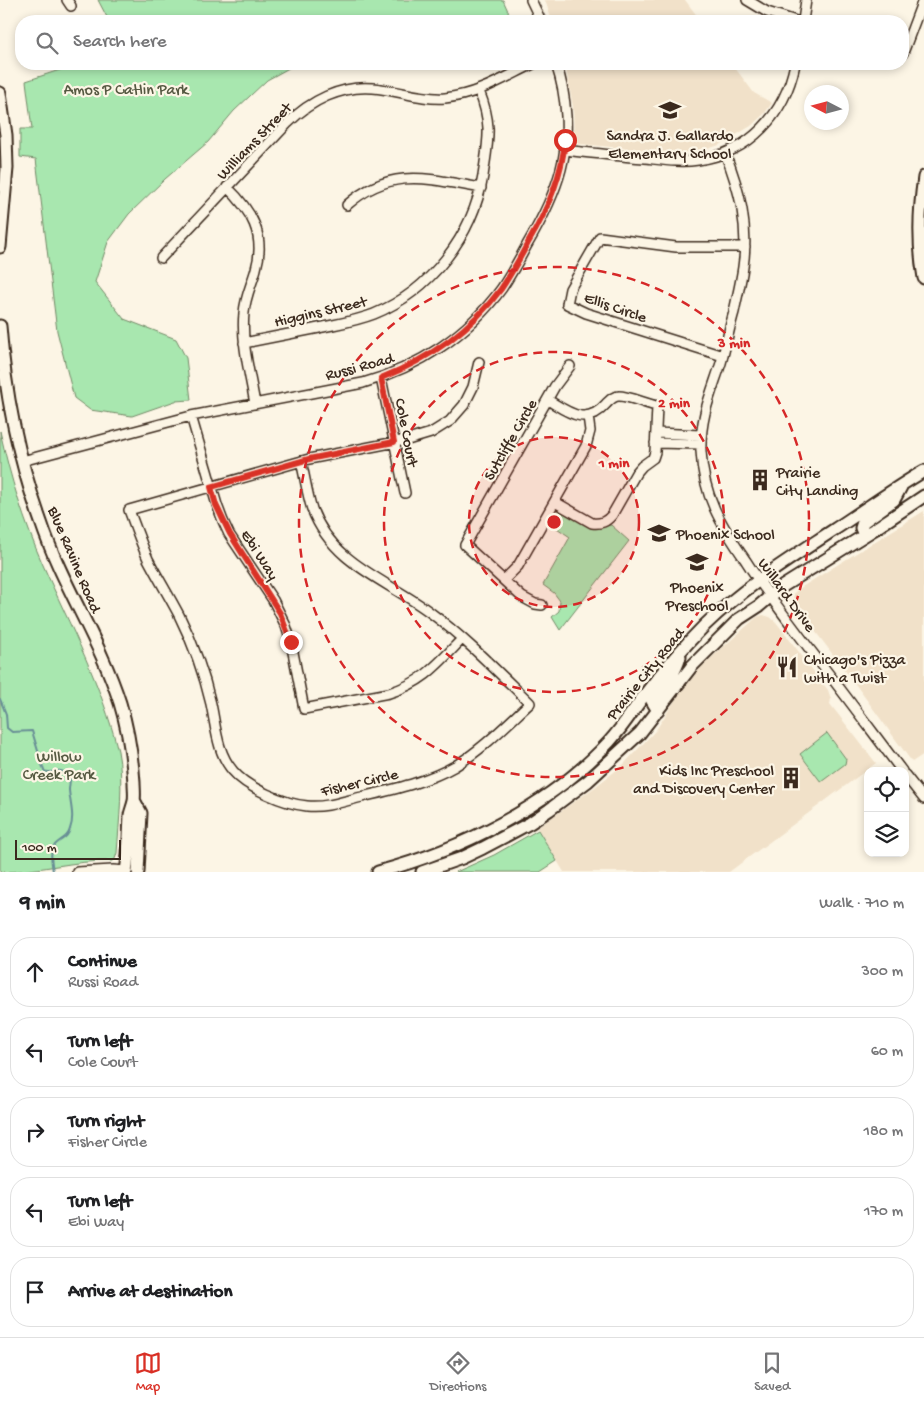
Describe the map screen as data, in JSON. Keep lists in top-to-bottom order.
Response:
{
  "streets": {
    "main road": ["Blue Ravine Road", "Prairie City Road"],
    "street": [
      "Williams Street",
      "Ellis Circle",
      "Higgins Street",
      "Russi Road",
      "Cole Court",
      "Sutcliffe Circle",
      "Ebi Way",
      "Willard Drive",
      "Fisher Circle"
    ]
  },
  "crossings": [
    ["Williams Street", "Higgins Street"],
    ["Ellis Circle", "Willard Drive"],
    ["Russi Road", "Cole Court"],
    ["Russi Road", "Ebi Way"],
    ["Russi Road", "Blue Ravine Road"],
    ["Cole Court", "Fisher Circle"],
    ["Ebi Way", "Fisher Circle"],
    ["Willard Drive", "Prairie City Road"]
  ],
  "parks": ["Amos P Catlin Park", "Willow Creek Park"],
  "places": {
    "school or university": ["Sandra J. Gallardo Elementary School", "Phoenix School", "Phoenix Preschool"],
    "building": ["Prairie City Landing", "Kids Inc Preschool and Discovery Center"],
    "restaurant": ["Chicago's Pizza with a Twist"]
  },
  "scale_bar": "100 m",
  "north": "left",
  "page": {
    "search": "Search here",
    "scale": "100 m",
    "heading": ["9 min", "Walk · 710 m"],
    "list": [
      ["Continue", "Russi Road", "300 m"],
      ["Turn left", "Cole Court", "60 m"],
      ["Turn right", "Fisher Circle", "180 m"],
      ["Turn left", "Ebi Way", "170 m"],
      "Arrive at destination"
    ],
    "nav": ["Map", "Directions", "Saved"]
  },
  "rings": ["3 min", "2 min", "1 min"]
}
